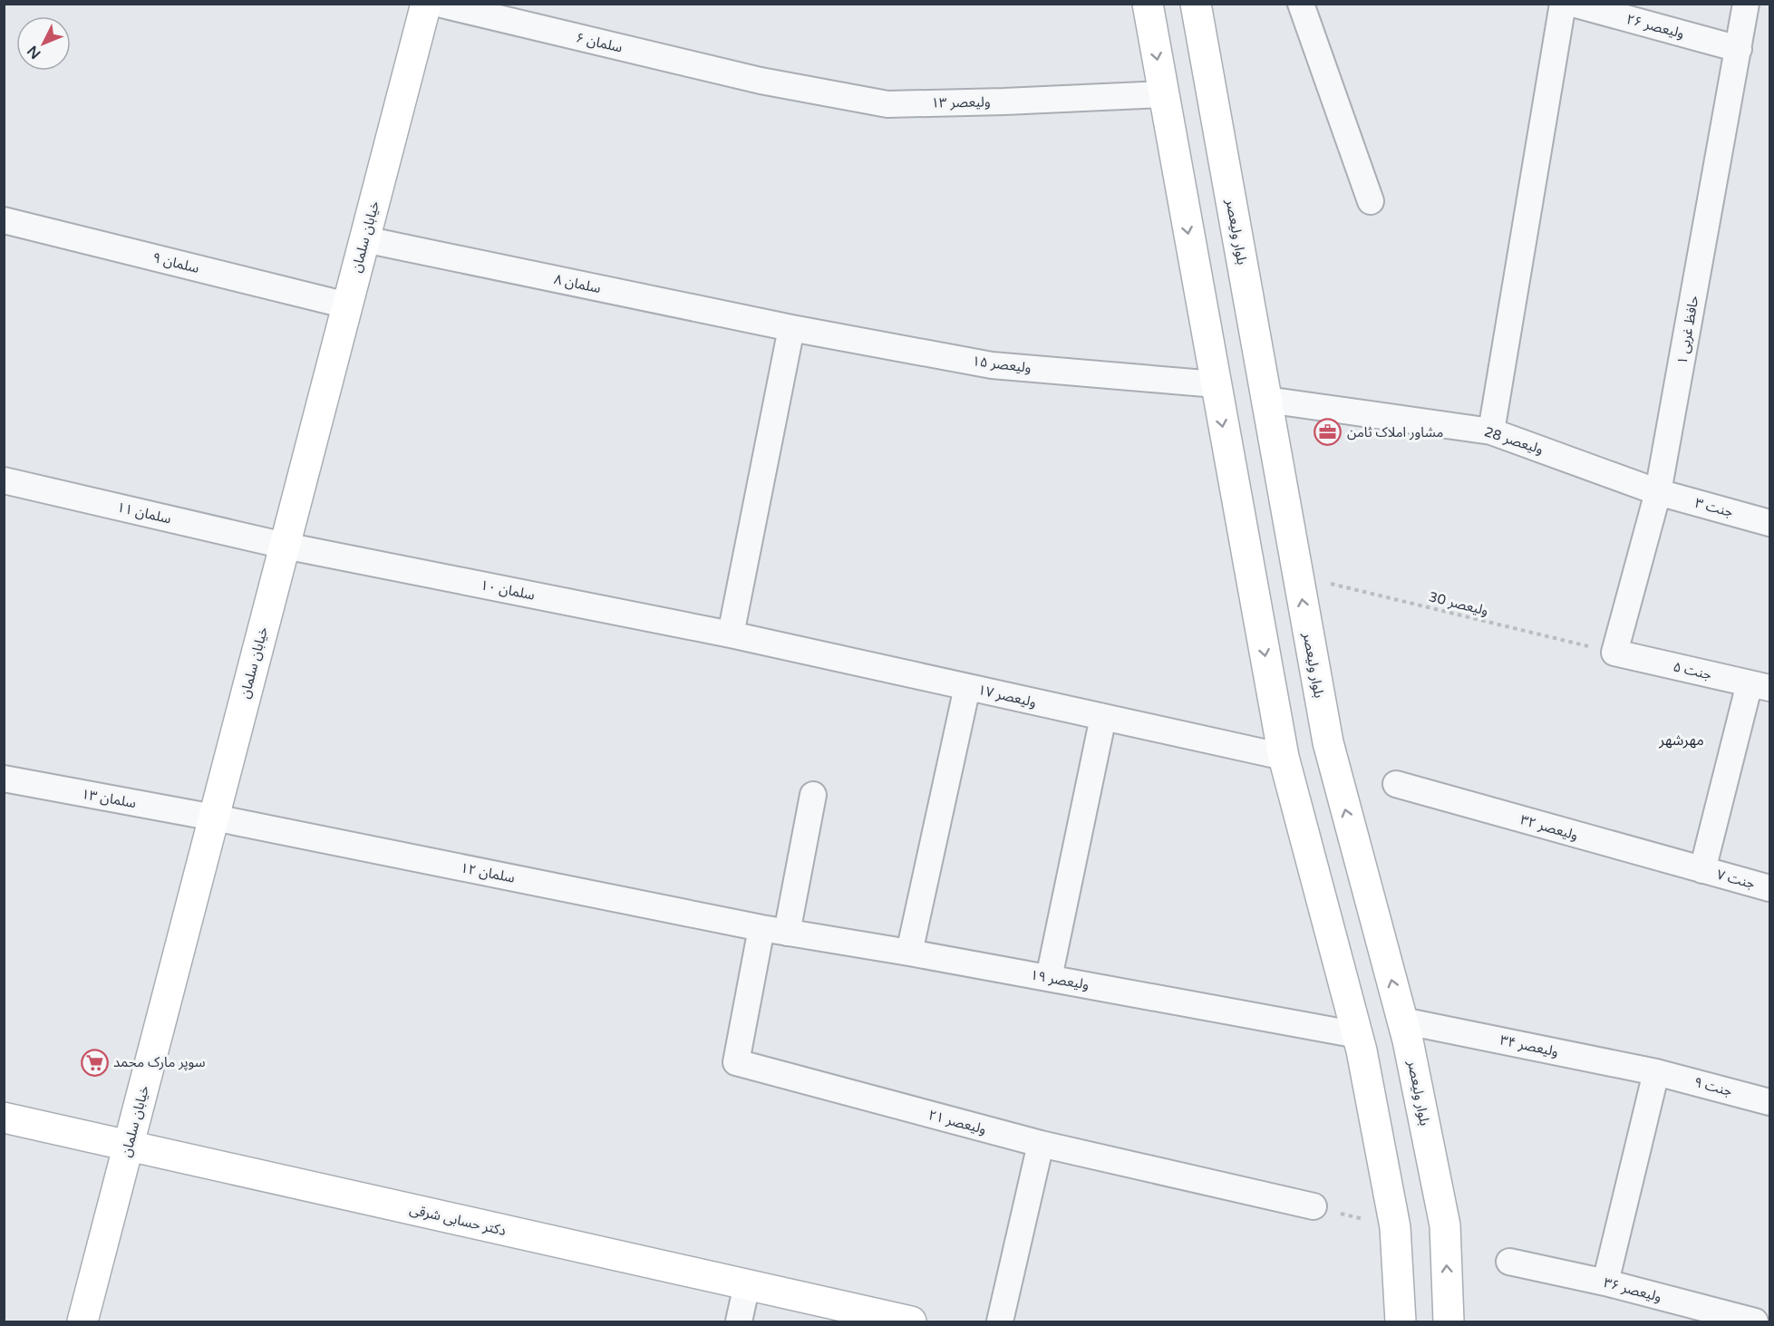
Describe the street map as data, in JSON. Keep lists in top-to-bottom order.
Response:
{
  "streets": {
    "main road": ["بلوار ولیعصر", "خیابان سلمان", "دکتر حسابی شرقی"],
    "street": [
      "ولیعصر ۲۶",
      "سلمان ۶",
      "ولیعصر ۱۳",
      "سلمان ۹",
      "سلمان ۸",
      "حافظ غربی ۱",
      "ولیعصر ۱۵",
      "ولیعصر 28",
      "جنت ۳",
      "سلمان ۱۱",
      "سلمان ۱۰",
      "جنت ۵",
      "ولیعصر ۱۷",
      "سلمان ۱۳",
      "ولیعصر ۳۲",
      "سلمان ۱۲",
      "جنت ۷",
      "ولیعصر ۱۹",
      "ولیعصر ۳۴",
      "جنت ۹",
      "ولیعصر ۲۱",
      "ولیعصر ۳۶"
    ],
    "path": ["ولیعصر 30"]
  },
  "crossings": [
    ["ولیعصر ۲۶", "حافظ غربی ۱"],
    ["سلمان ۶", "ولیعصر ۱۳"],
    ["بلوار ولیعصر", "ولیعصر 28"],
    ["بلوار ولیعصر", "ولیعصر 30"],
    ["بلوار ولیعصر", "ولیعصر ۳۴"],
    ["خیابان سلمان", "سلمان ۹"],
    ["خیابان سلمان", "سلمان ۸"],
    ["خیابان سلمان", "سلمان ۱۱"],
    ["خیابان سلمان", "سلمان ۱۰"],
    ["خیابان سلمان", "سلمان ۱۳"],
    ["خیابان سلمان", "سلمان ۱۲"],
    ["خیابان سلمان", "دکتر حسابی شرقی"],
    ["سلمان ۸", "ولیعصر ۱۵"],
    ["حافظ غربی ۱", "ولیعصر 28"],
    ["حافظ غربی ۱", "جنت ۳"],
    ["حافظ غربی ۱", "ولیعصر 30"],
    ["حافظ غربی ۱", "جنت ۵"],
    ["ولیعصر 28", "جنت ۳"],
    ["سلمان ۱۱", "سلمان ۱۰"],
    ["سلمان ۱۰", "ولیعصر ۱۷"],
    ["ولیعصر 30", "جنت ۵"],
    ["سلمان ۱۳", "سلمان ۱۲"],
    ["ولیعصر ۳۲", "جنت ۷"],
    ["سلمان ۱۲", "ولیعصر ۱۹"],
    ["سلمان ۱۲", "ولیعصر ۲۱"],
    ["ولیعصر ۱۹", "ولیعصر ۲۱"],
    ["ولیعصر ۳۴", "جنت ۹"]
  ],
  "districts": ["مهرشهر"],
  "places": {
    "office": ["مشاور املاک ثامن"],
    "supermarket": ["سوپر مارک محمد"]
  },
  "north": "bottom left"
}
